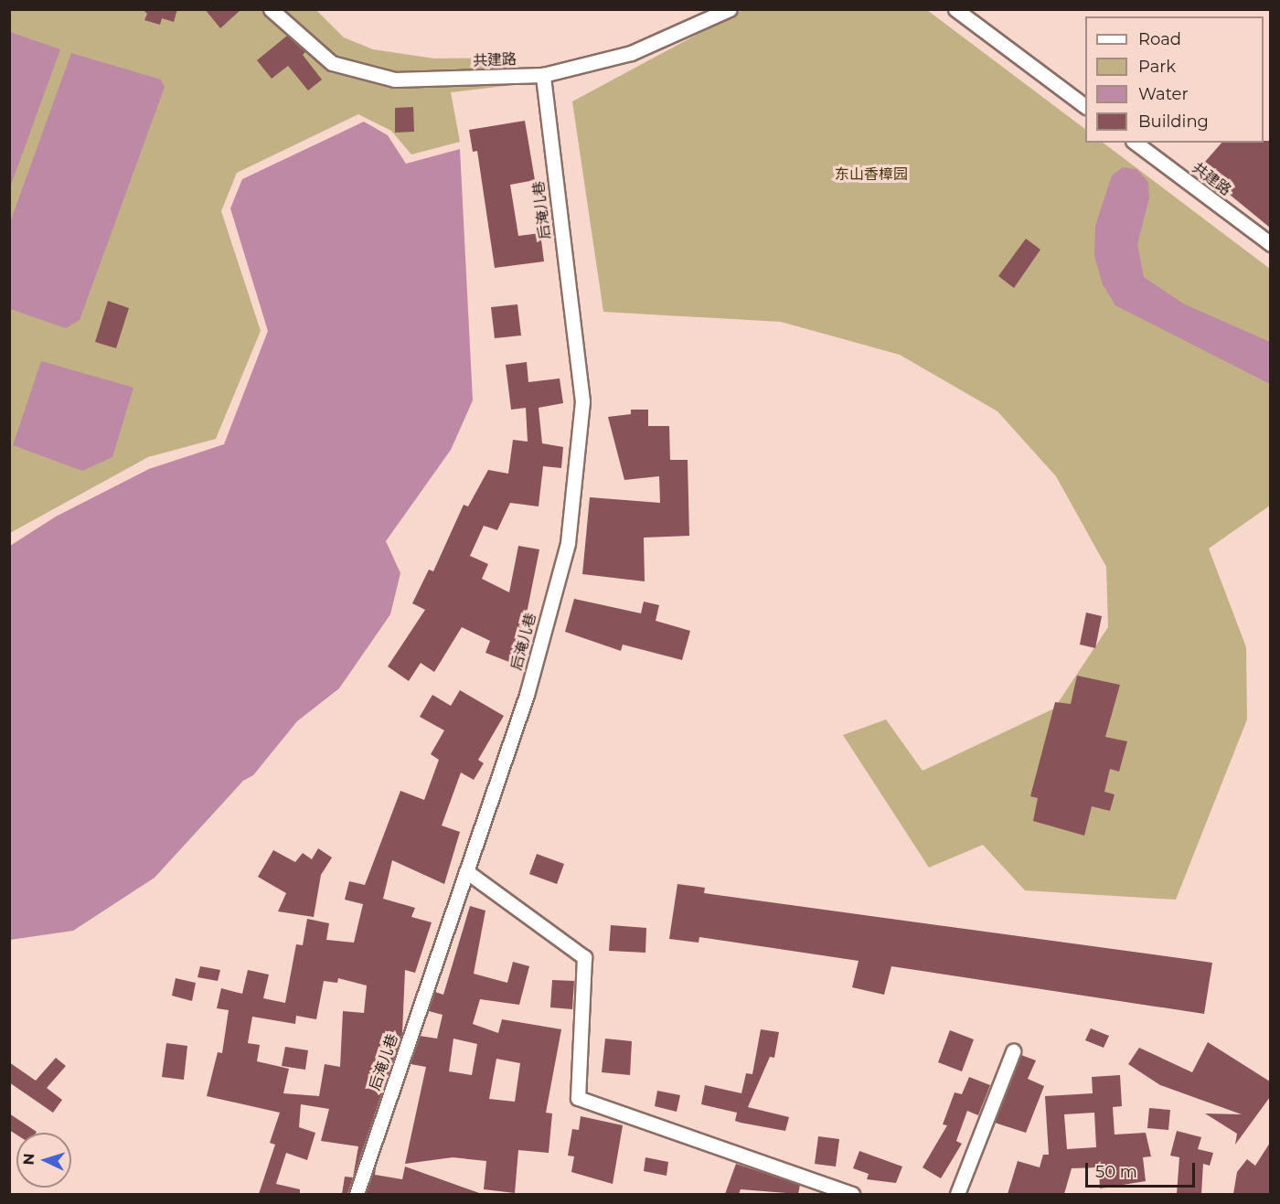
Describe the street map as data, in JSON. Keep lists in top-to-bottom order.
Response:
{
  "streets": {
    "street": ["共建路", "后淹儿巷"]
  },
  "crossings": [
    ["共建路", "后淹儿巷"]
  ],
  "parks": ["东山香樟园"],
  "legend": [
    "Road",
    "Park",
    "Water",
    "Building"
  ],
  "scale_bar": "50 m",
  "north": "left"
}
